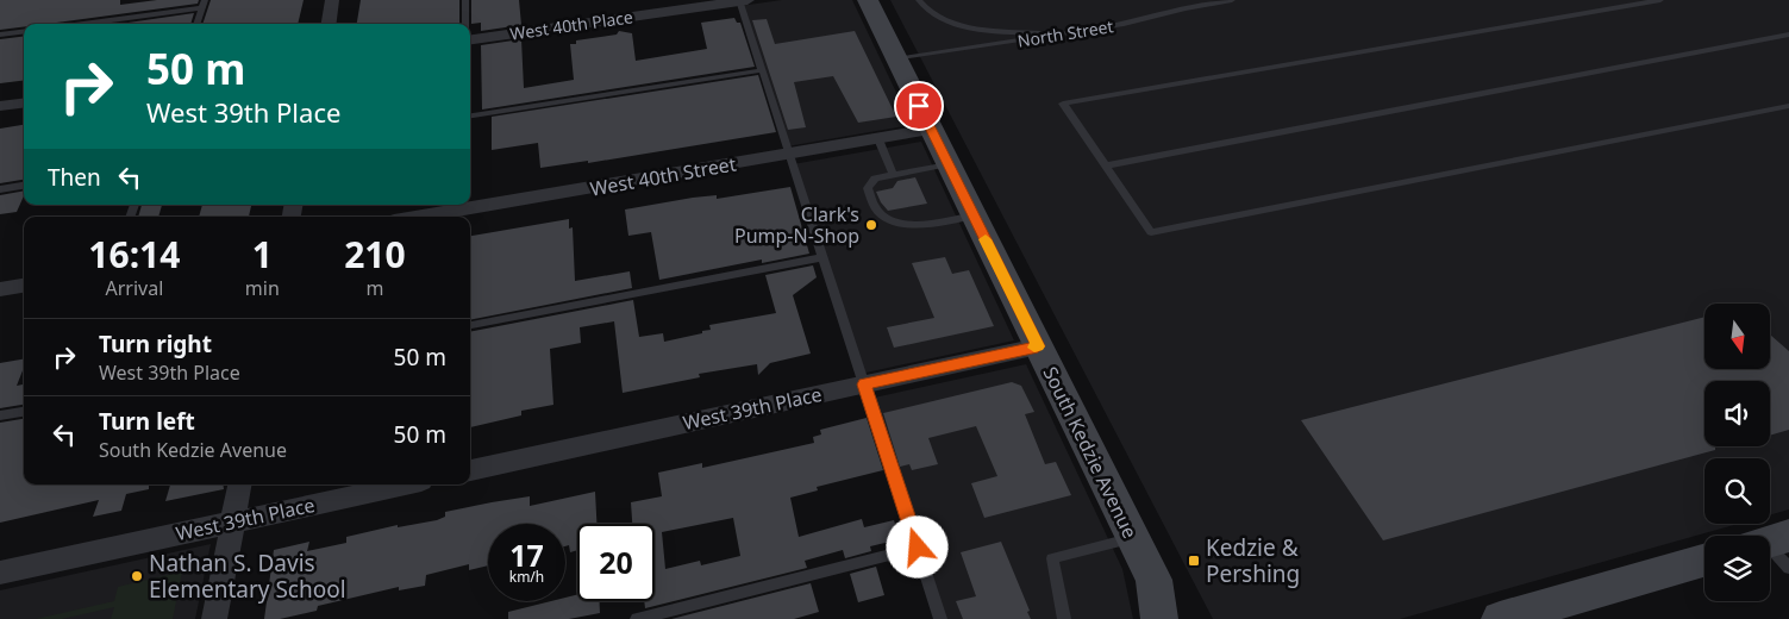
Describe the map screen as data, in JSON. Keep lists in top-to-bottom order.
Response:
{
  "streets": {
    "main road": ["South Kedzie Avenue"],
    "street": ["West 40th Place", "West 40th Street", "West 39th Place"],
    "lane": ["North Street"]
  },
  "crossings": [
    ["North Street", "South Kedzie Avenue"],
    ["West 40th Street", "South Kedzie Avenue"],
    ["West 39th Place", "South Kedzie Avenue"]
  ],
  "places": {
    "other": ["Clark's Pump-N-Shop", "Nathan S. Davis Elementary School"],
    "transit": ["Kedzie & Pershing"]
  },
  "north": "bottom",
  "page": {
    "turn": ["50 m", "West 39th Place"],
    "then": "Then",
    "eta": [
      "16:14",
      "Arrival",
      "1",
      "min",
      "210",
      "m"
    ],
    "list": [
      {
        "name": "Turn right",
        "note": "West 39th Place",
        "value": "50 m"
      },
      {
        "name": "Turn left",
        "note": "South Kedzie Avenue",
        "value": "50 m"
      }
    ],
    "speed": "17 km/h",
    "limit": "20"
  }
}
